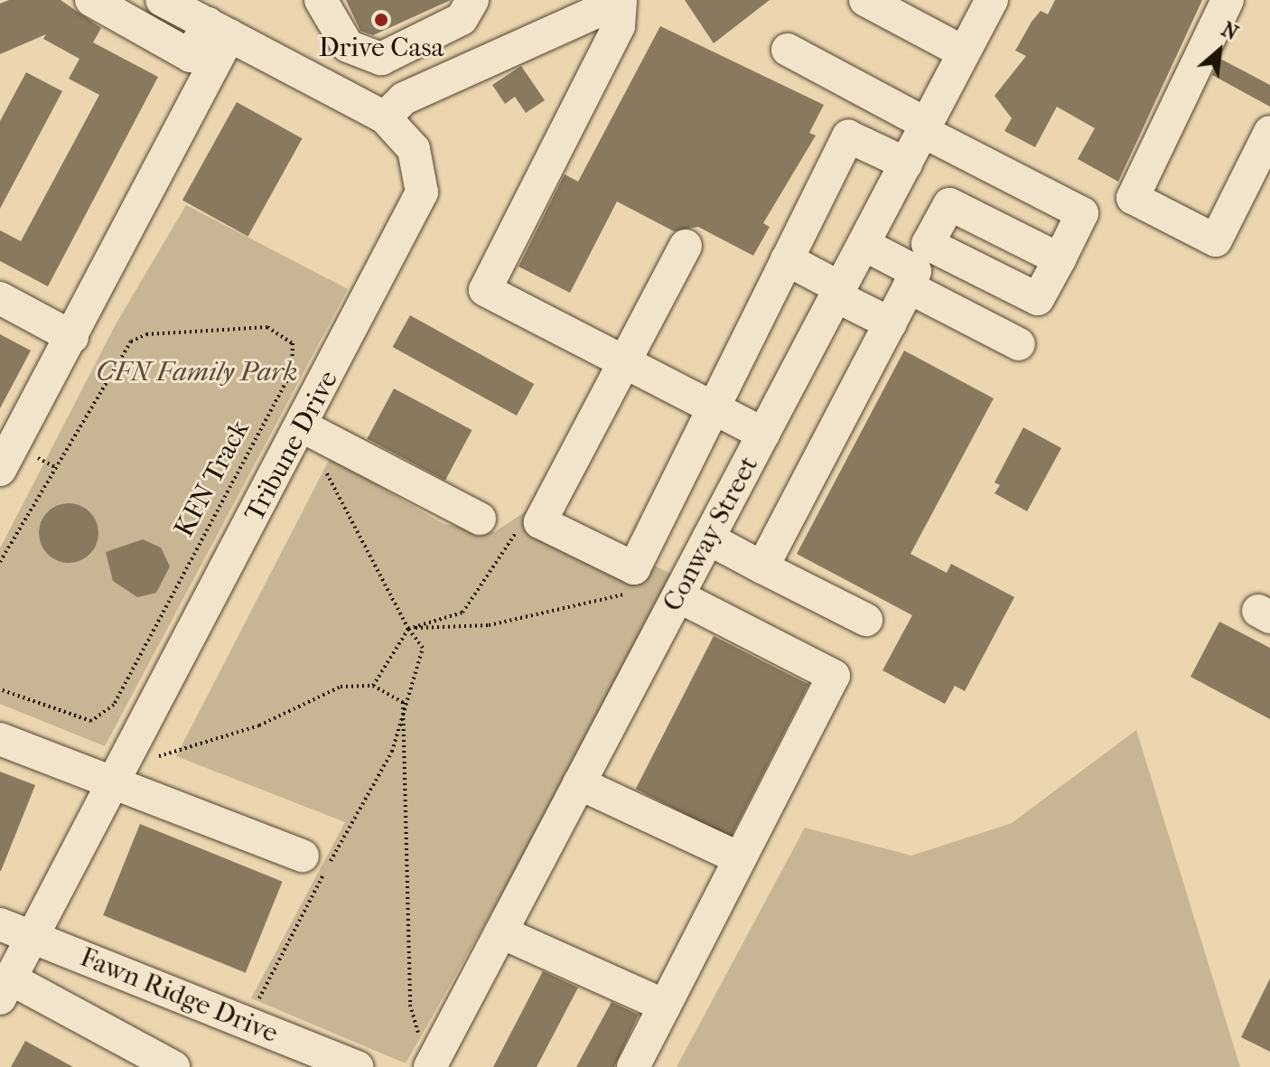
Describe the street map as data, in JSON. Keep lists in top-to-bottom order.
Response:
{
  "streets": {
    "street": ["Tribune Drive", "Conway Street", "Fawn Ridge Drive"],
    "path": ["KFN Track"]
  },
  "crossings": [
    ["Tribune Drive", "Fawn Ridge Drive"]
  ],
  "parks": ["CFN Family Park"],
  "places": ["Drive Casa"],
  "north": "top right"
}
